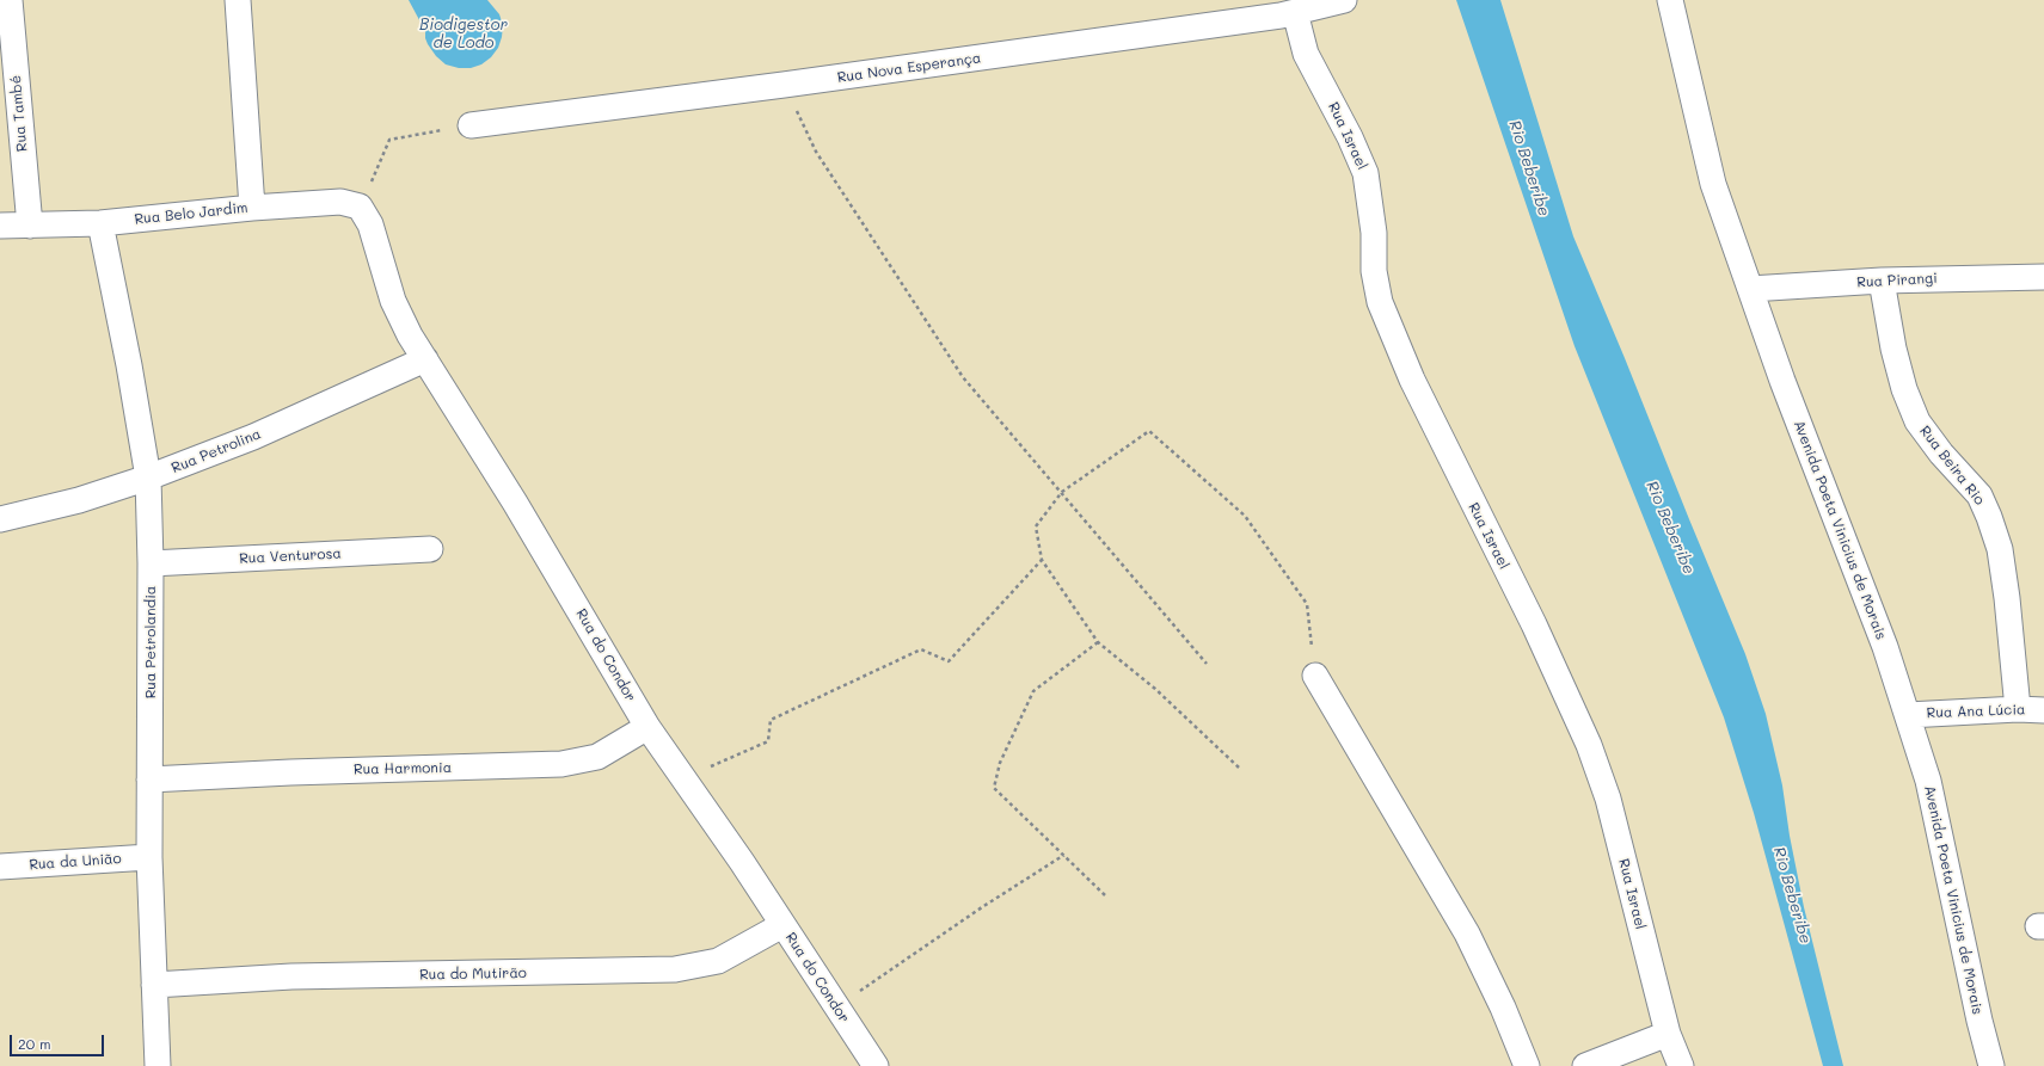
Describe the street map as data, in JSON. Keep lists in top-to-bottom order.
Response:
{
  "streets": {
    "street": [
      "Rua Nova Esperança",
      "Rua També",
      "Rua Israel",
      "Rua Belo Jardim",
      "Rua Pirangi",
      "Rua Petrolina",
      "Rua Beira Rio",
      "Avenida Poeta Vinicius de Morais",
      "Rua Venturosa",
      "Rua Petrolandia",
      "Rua do Condor",
      "Rua Ana Lúcia",
      "Rua Harmonia",
      "Rua da União",
      "Rua do Mutirão"
    ]
  },
  "crossings": [
    ["Rua Nova Esperança", "Rua Israel"],
    ["Rua També", "Rua Belo Jardim"],
    ["Rua Belo Jardim", "Rua Petrolandia"],
    ["Rua Belo Jardim", "Rua do Condor"],
    ["Rua Pirangi", "Rua Beira Rio"],
    ["Rua Pirangi", "Avenida Poeta Vinicius de Morais"],
    ["Rua Petrolina", "Rua Petrolandia"],
    ["Rua Petrolina", "Rua do Condor"],
    ["Rua Beira Rio", "Rua Ana Lúcia"],
    ["Avenida Poeta Vinicius de Morais", "Rua Ana Lúcia"],
    ["Rua Venturosa", "Rua Petrolandia"],
    ["Rua Petrolandia", "Rua Harmonia"],
    ["Rua Petrolandia", "Rua da União"],
    ["Rua Petrolandia", "Rua do Mutirão"],
    ["Rua do Condor", "Rua Harmonia"],
    ["Rua do Condor", "Rua do Mutirão"]
  ],
  "water": ["Biodigestor de Lodo", "Rio Beberibe"],
  "scale_bar": "20 m"
}
